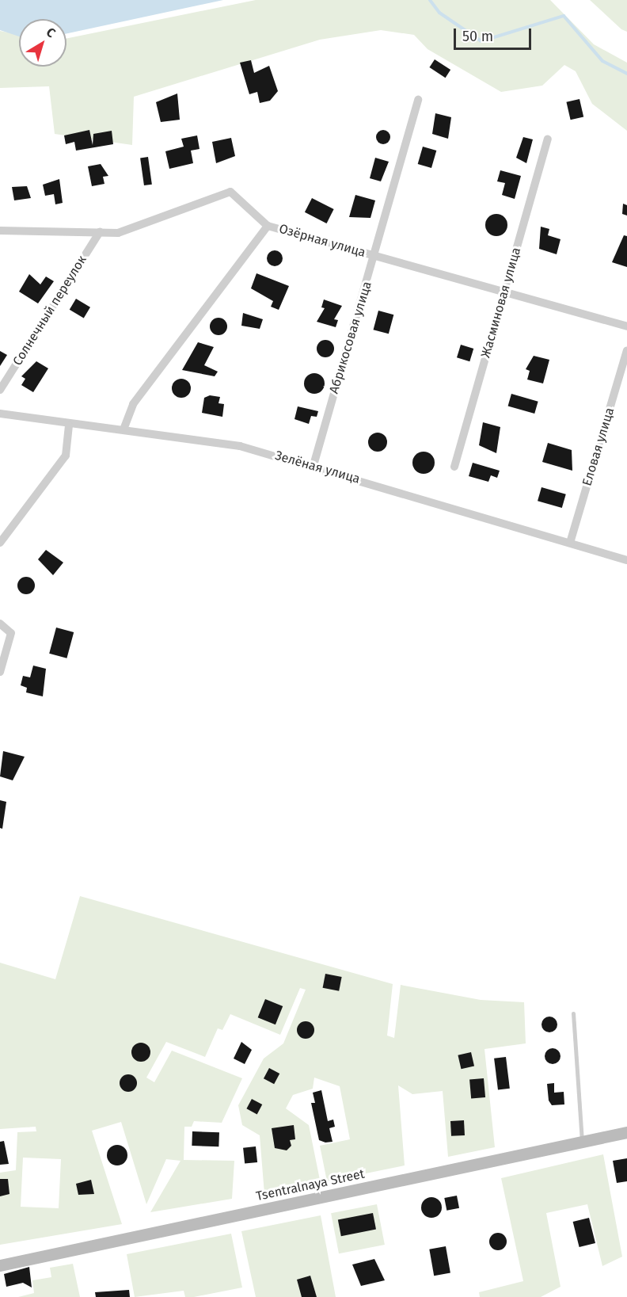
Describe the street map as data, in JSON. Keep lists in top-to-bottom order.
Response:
{
  "streets": {
    "main road": ["Tsentralnaya Street"],
    "street": [
      "Озёрная улица",
      "Жасминовая улица",
      "Солнечный переулок",
      "Абрикосовая улица",
      "Еловая улица",
      "Зелёная улица"
    ]
  },
  "crossings": [
    ["Озёрная улица", "Жасминовая улица"],
    ["Озёрная улица", "Солнечный переулок"],
    ["Озёрная улица", "Абрикосовая улица"],
    ["Абрикосовая улица", "Зелёная улица"],
    ["Еловая улица", "Зелёная улица"]
  ],
  "scale_bar": "50 m",
  "north": "top right"
}
